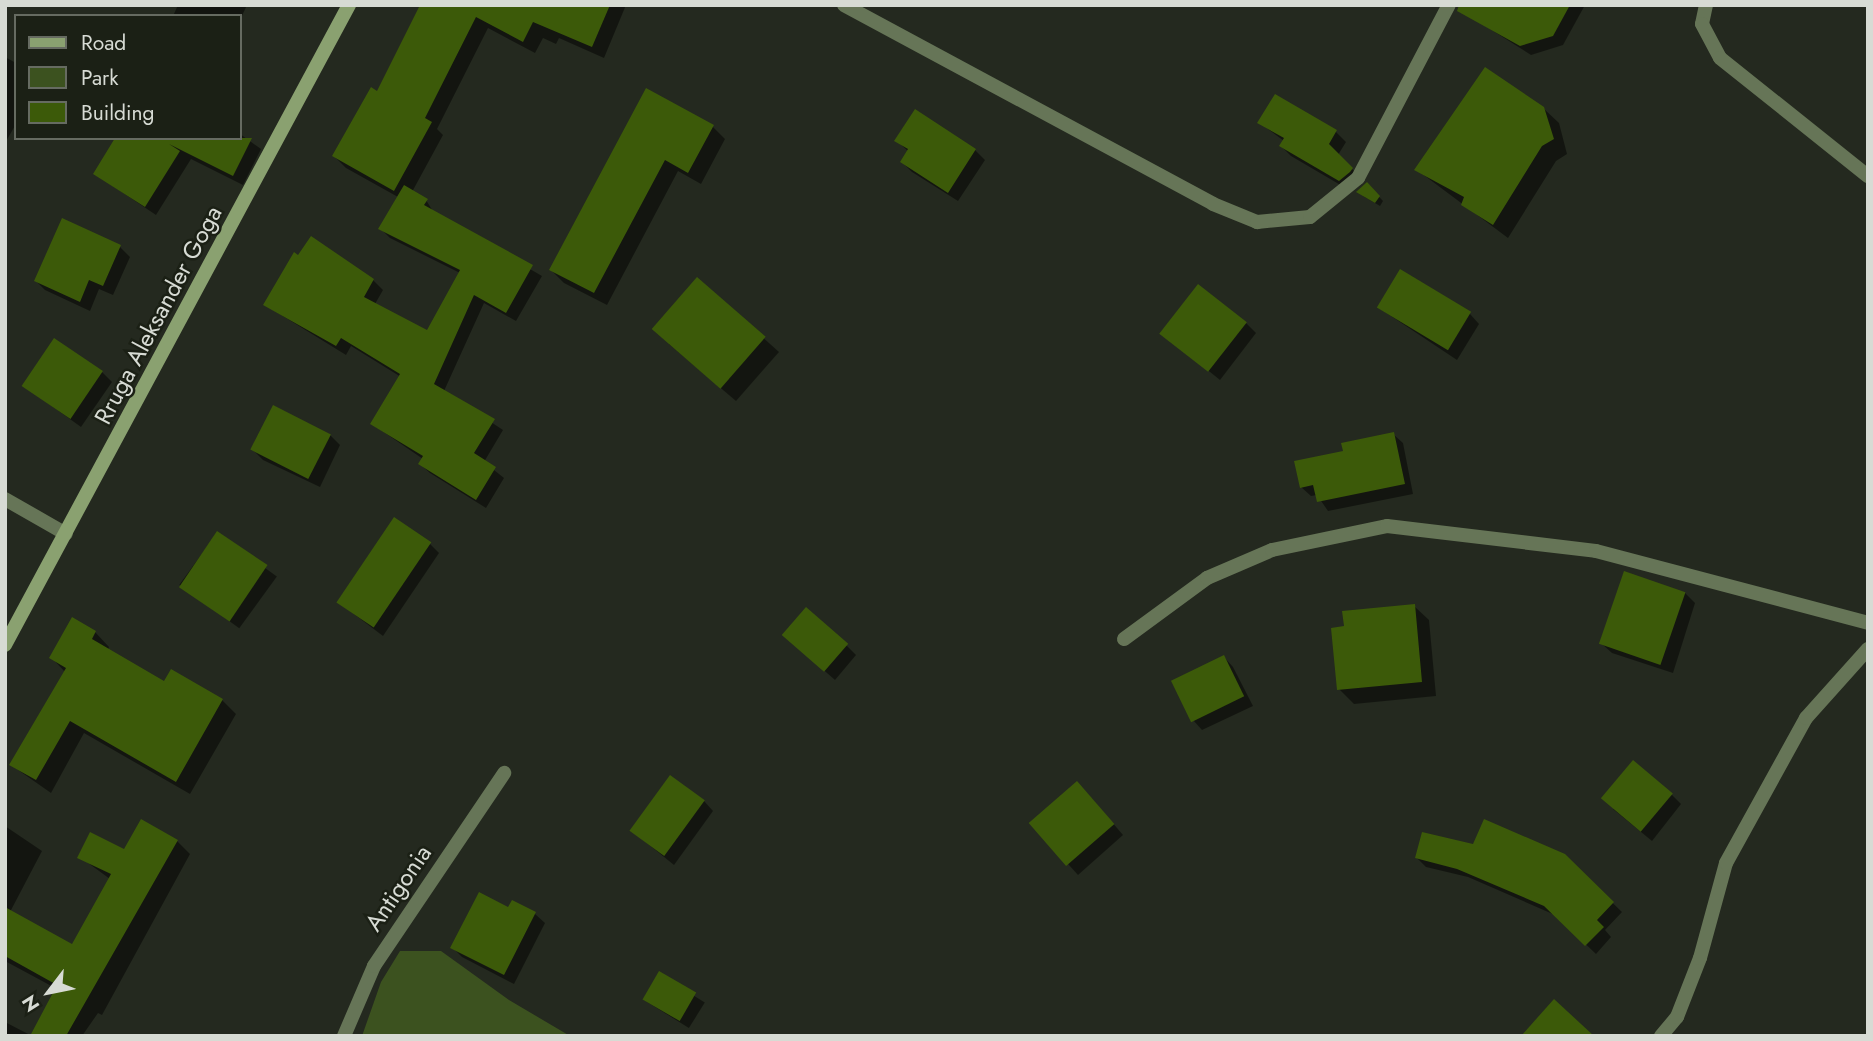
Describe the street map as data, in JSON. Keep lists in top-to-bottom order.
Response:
{
  "streets": {
    "main road": ["Rruga Aleksander Goga"],
    "street": ["Antigonia"]
  },
  "legend": ["Road", "Park", "Building"],
  "north": "bottom left"
}
